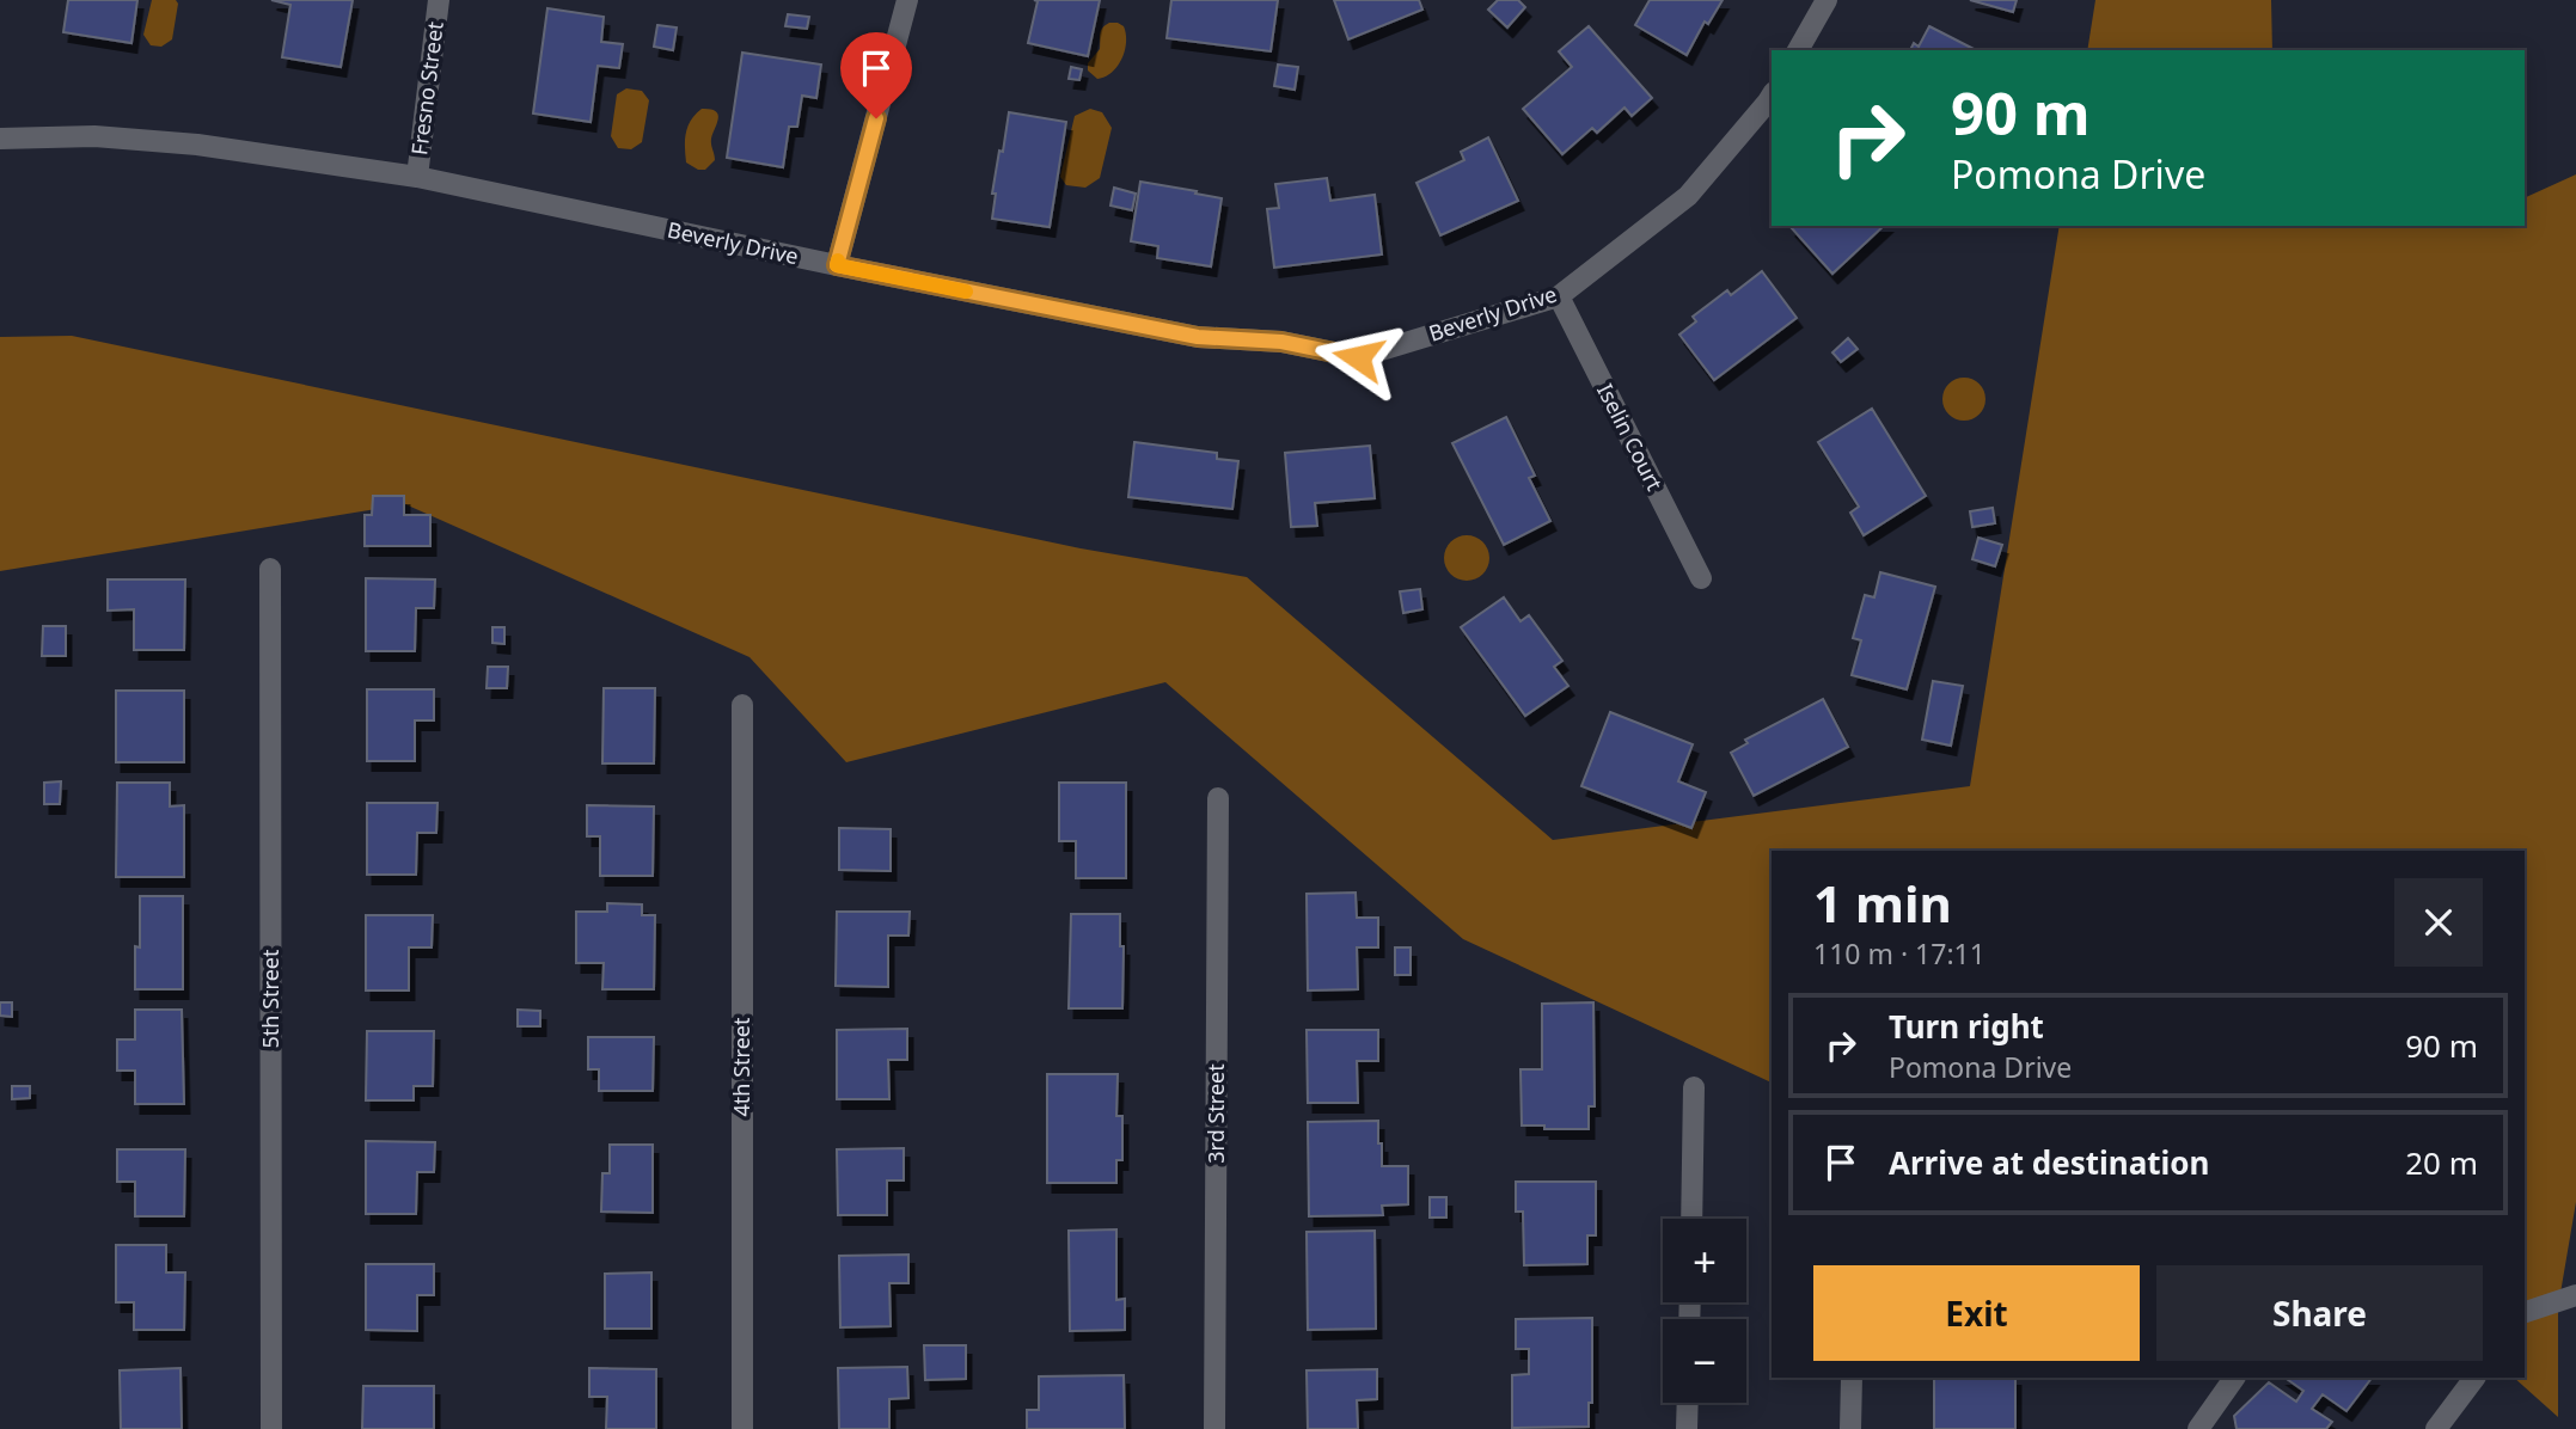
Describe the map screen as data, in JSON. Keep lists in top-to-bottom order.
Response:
{
  "streets": {
    "street": [
      "Fresno Street",
      "Beverly Drive",
      "Iselin Court",
      "5th Street",
      "4th Street",
      "3rd Street"
    ]
  },
  "crossings": [
    ["Fresno Street", "Beverly Drive"],
    ["Beverly Drive", "Iselin Court"]
  ],
  "page": {
    "turn": ["90 m", "Pomona Drive"],
    "heading": ["1 min", "110 m · 17:11"],
    "list": [
      {
        "name": "Turn right",
        "note": "Pomona Drive",
        "value": "90 m"
      },
      {
        "name": "Arrive at destination",
        "value": "20 m"
      }
    ],
    "map_buttons": ["+", "−"],
    "buttons": ["Exit", "Share"]
  }
}
